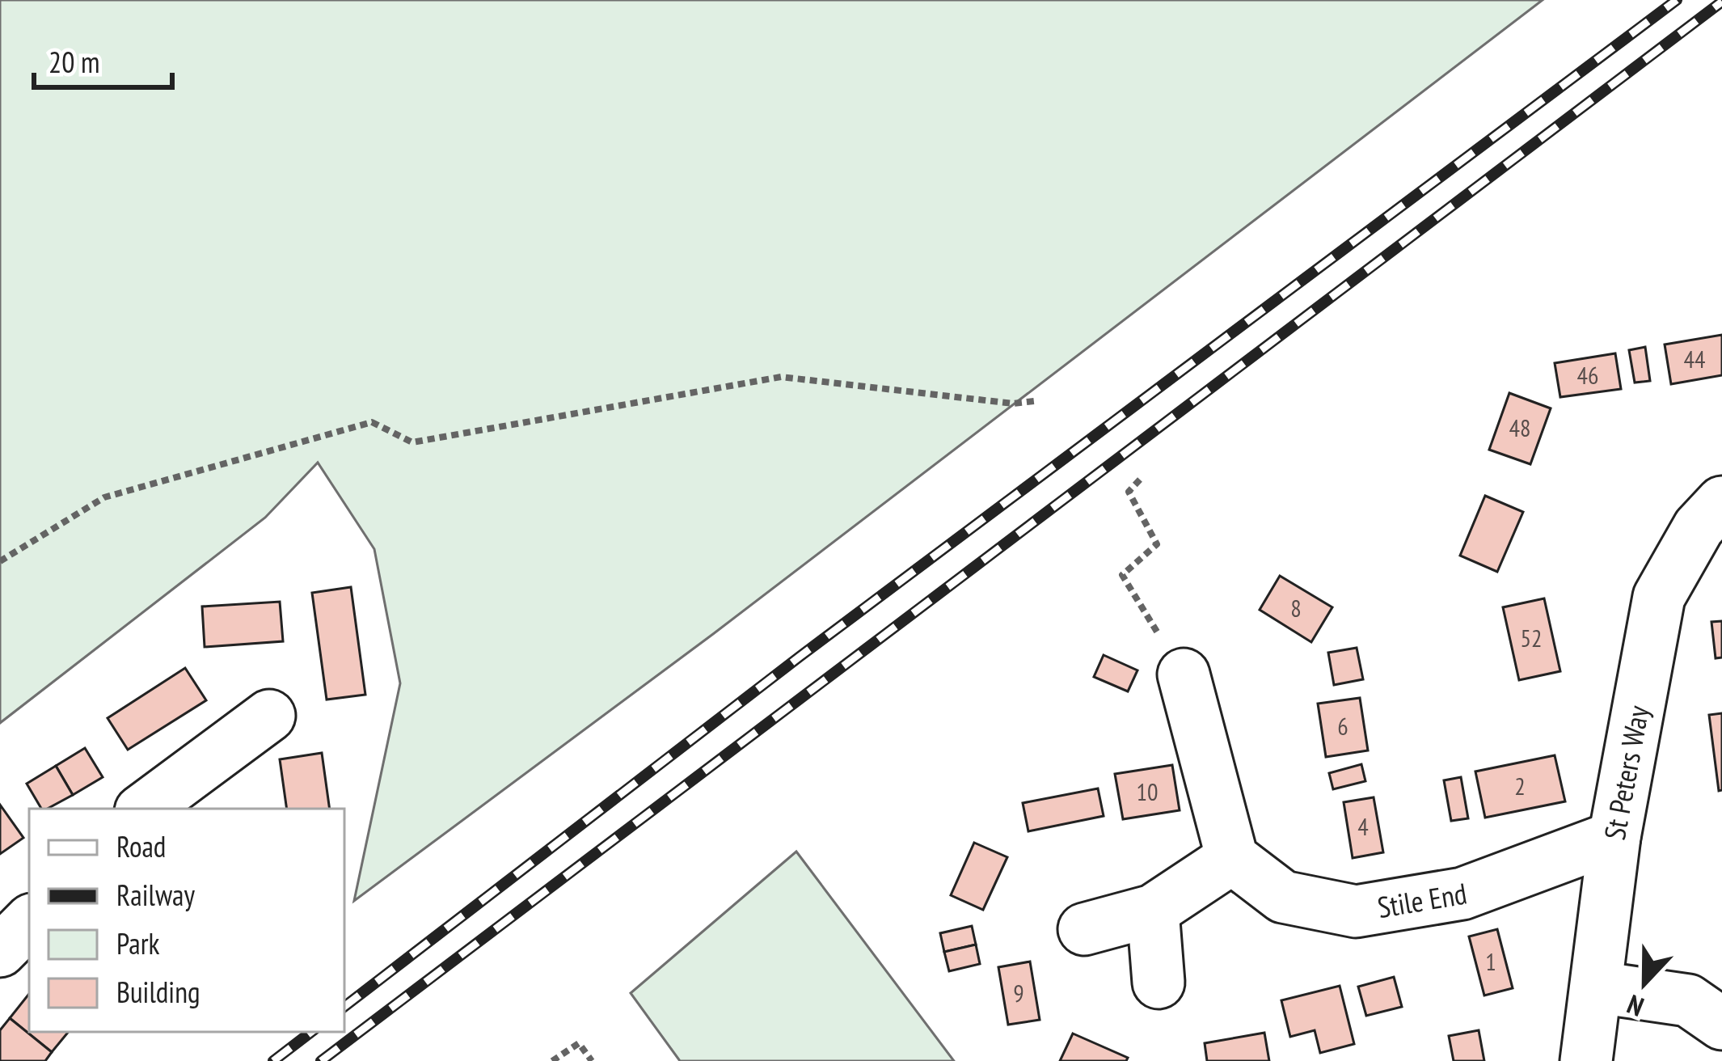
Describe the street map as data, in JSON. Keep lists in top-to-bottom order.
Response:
{
  "streets": {
    "street": ["St Peters Way", "Stile End"]
  },
  "crossings": [
    ["St Peters Way", "Stile End"]
  ],
  "house_numbers": [
    "44",
    "46",
    "48",
    "8",
    "52",
    "6",
    "2",
    "10",
    "4",
    "1",
    "9"
  ],
  "legend": [
    "Road",
    "Railway",
    "Park",
    "Building"
  ],
  "scale_bar": "20 m",
  "north": "bottom"
}
